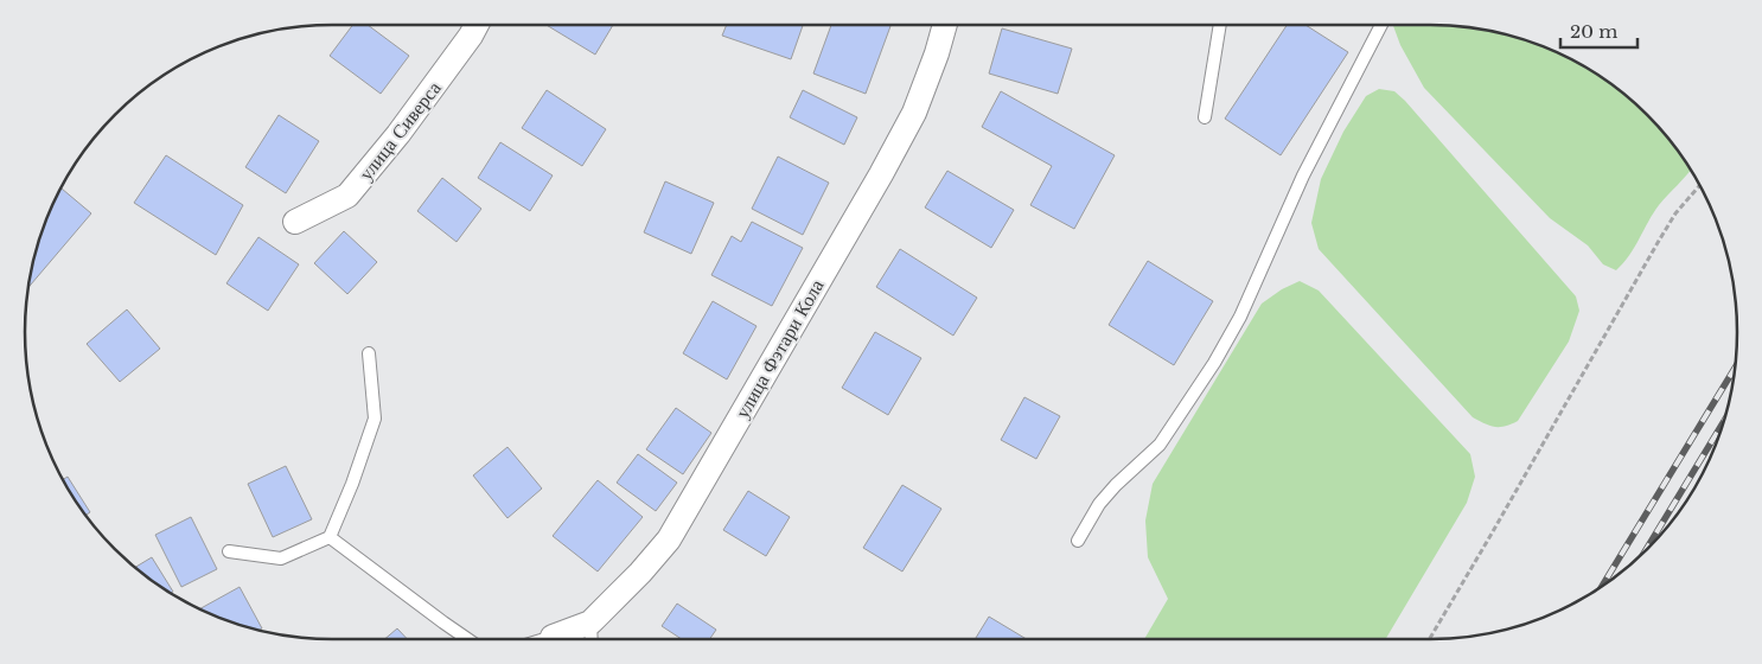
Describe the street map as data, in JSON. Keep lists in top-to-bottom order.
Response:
{
  "streets": {
    "street": ["улица Сиверса", "улица Фэтари Кола"]
  },
  "scale_bar": "20 m"
}
